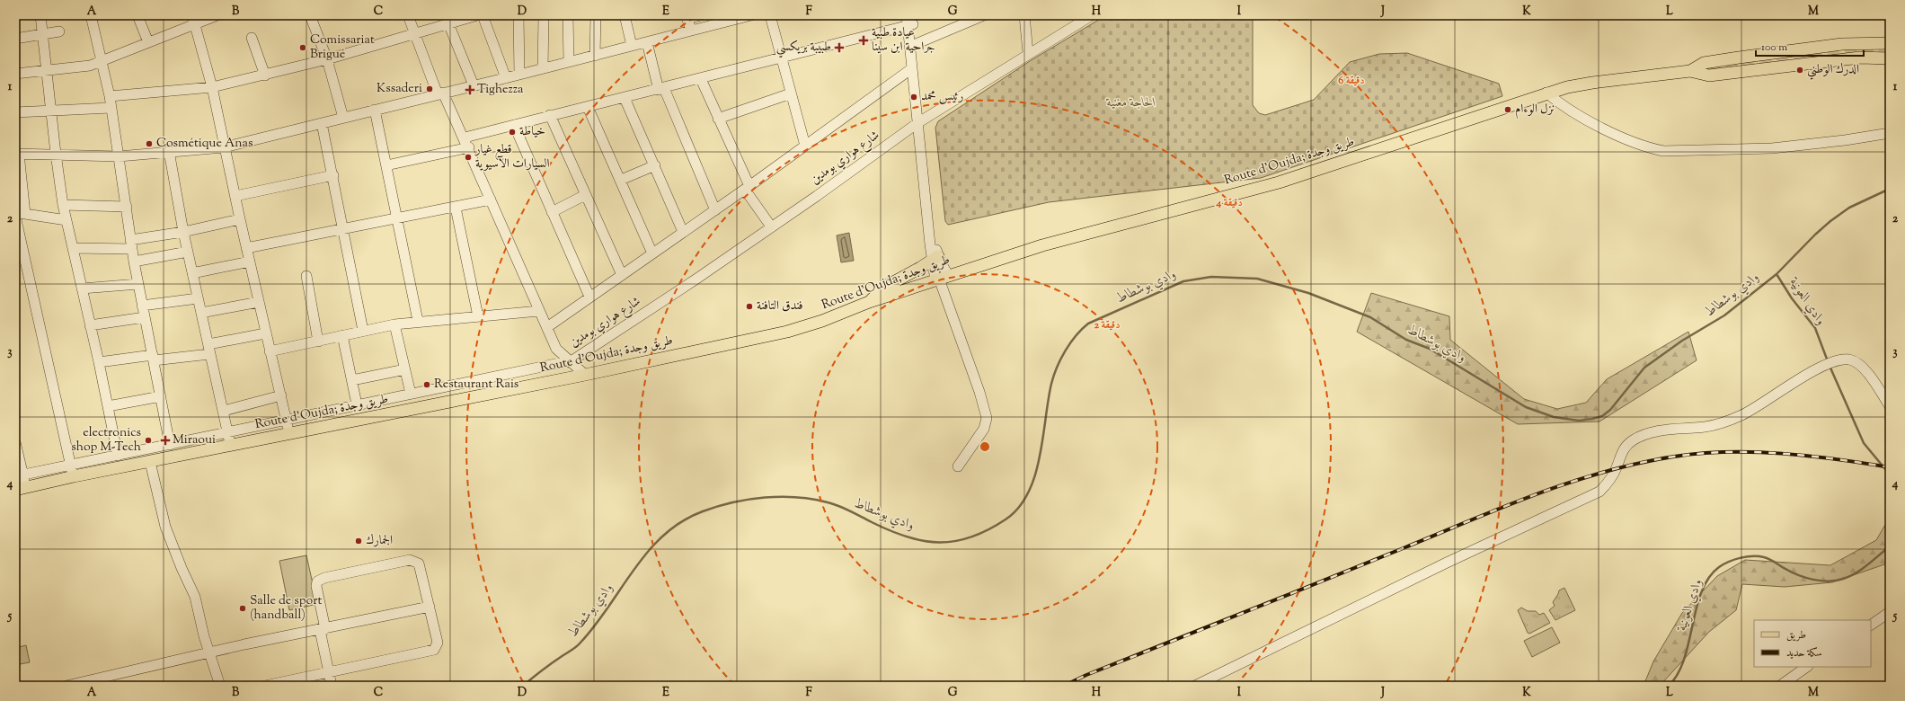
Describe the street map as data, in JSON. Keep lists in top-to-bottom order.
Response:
{
  "streets": {
    "main road": ["Route d'Oujda; طريق وجدة"],
    "street": ["شارع هواري بومدين"]
  },
  "water": ["وادي بوشطاط", "وادي العونية"],
  "parks": ["الحاجة مغنية"],
  "places": {
    "health": [
      "عيادة طبية جراحية ابن سينا",
      "طبيبة بريكسي",
      "Tighezza",
      "Miraoui"
    ],
    "other": [
      "Comissariat Brigué",
      "الدرك الوطني",
      "Kssaderi",
      "رئيس محمد",
      "نزل الوءام",
      "خياطة",
      "Cosmétique Anas",
      "قطع غيار السيارات الآسيوية",
      "فندق التافنة",
      "Restaurant Rais",
      "electronics shop M-Tech",
      "الجمارك",
      "Salle de sport (handball)"
    ]
  },
  "legend": ["طريق", "سكة حديد"],
  "scale_bar": "100 m",
  "grid": {
    "columns": [
      "A",
      "B",
      "C",
      "D",
      "E",
      "F",
      "G",
      "H",
      "I",
      "J",
      "K",
      "L",
      "M"
    ],
    "rows": [
      "1",
      "2",
      "3",
      "4",
      "5"
    ]
  },
  "rings": ["6 دقيقة", "4 دقيقة", "2 دقيقة"]
}
